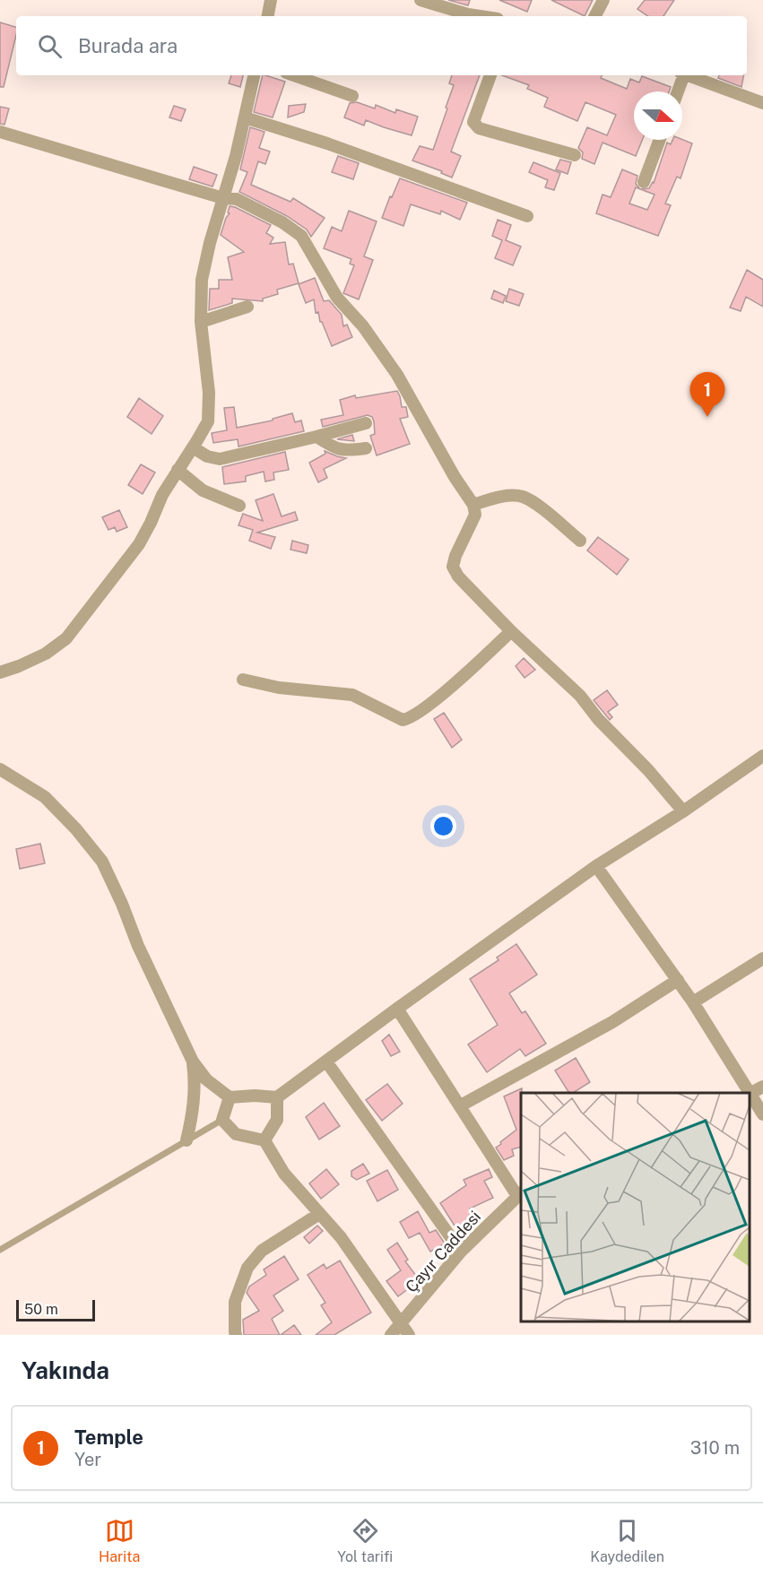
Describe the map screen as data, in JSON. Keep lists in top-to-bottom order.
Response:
{
  "streets": {
    "street": ["Çayır Caddesi"]
  },
  "scale_bar": "50 m",
  "north": "right",
  "page": {
    "search": "Burada ara",
    "pins": "1",
    "scale": "50 m",
    "heading": "Yakında",
    "list": [
      {
        "mark": "1",
        "name": "Temple",
        "note": "Yer",
        "value": "310 m"
      }
    ],
    "nav": ["Harita", "Yol tarifi", "Kaydedilen"]
  }
}
